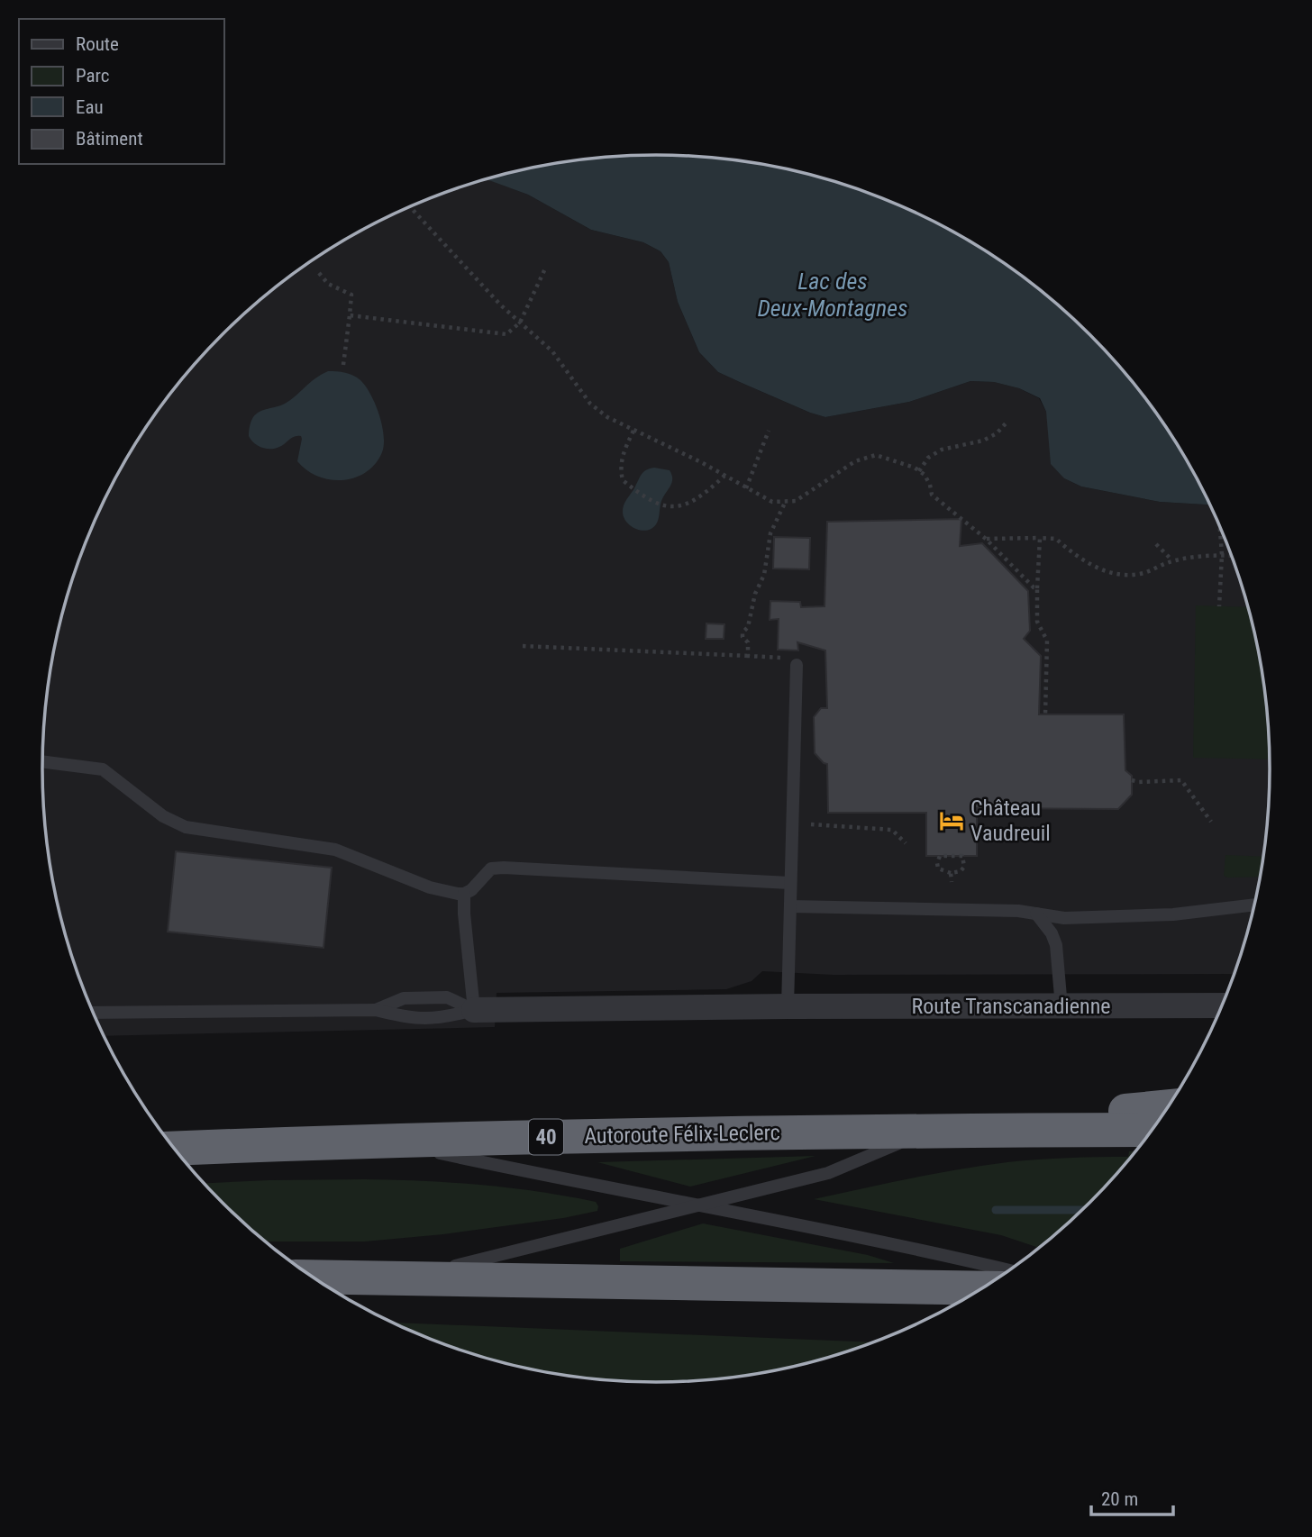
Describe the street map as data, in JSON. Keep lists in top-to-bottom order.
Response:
{
  "streets": {
    "highway": ["Autoroute Félix-Leclerc", "40"],
    "street": ["Route Transcanadienne"]
  },
  "water": ["Lac des Deux-Montagnes"],
  "places": {
    "hotel": ["Château Vaudreuil"]
  },
  "legend": [
    "Route",
    "Parc",
    "Eau",
    "Bâtiment"
  ],
  "scale_bar": "20 m"
}
